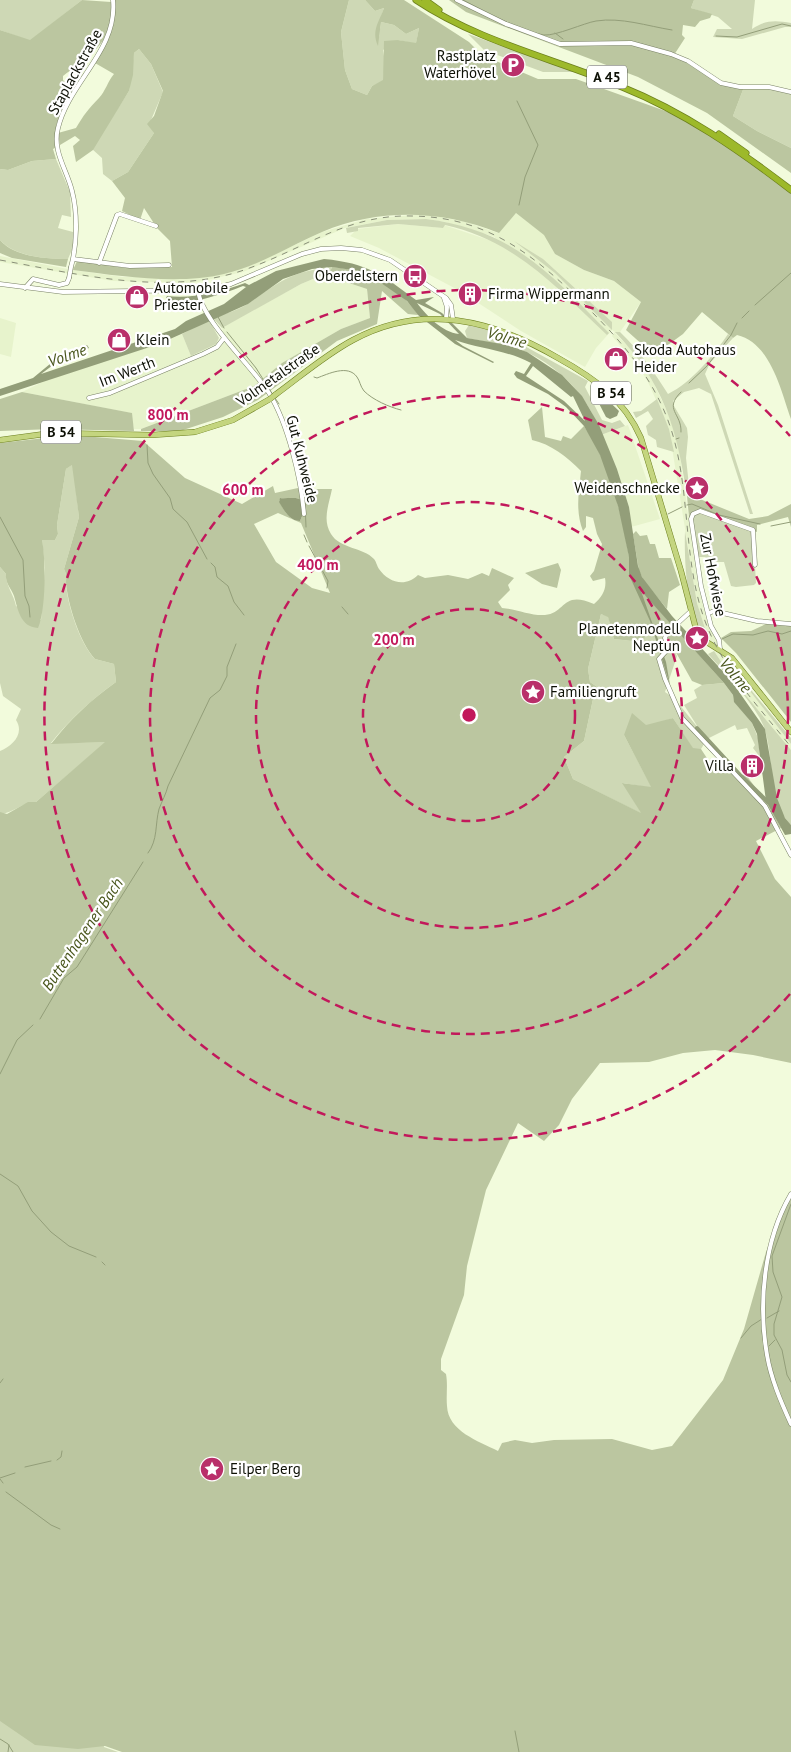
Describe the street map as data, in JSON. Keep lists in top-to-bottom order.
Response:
{
  "streets": {
    "highway": ["A 45"],
    "main road": ["Volmetalstraße", "B 54"],
    "street": [
      "Staplackstraße",
      "Im Werth",
      "Gut Kuhweide",
      "Zur Hofwiese"
    ]
  },
  "crossings": [
    ["Im Werth", "Gut Kuhweide"],
    ["Volmetalstraße", "B 54"],
    ["B 54", "Zur Hofwiese"]
  ],
  "water": ["Volme", "Buttenhagener Bach"],
  "places": {
    "parking": ["Rastplatz Waterhövel"],
    "bus stop": ["Oberdelstern"],
    "building": ["Firma Wippermann", "Villa"],
    "shop": ["Automobile Priester", "Klein", "Skoda Autohaus Heider"],
    "place": [
      "Weidenschnecke",
      "Planetenmodell Neptun",
      "Familiengruft",
      "Eilper Berg"
    ]
  },
  "rings": [
    "800 m",
    "600 m",
    "400 m",
    "200 m"
  ]
}
